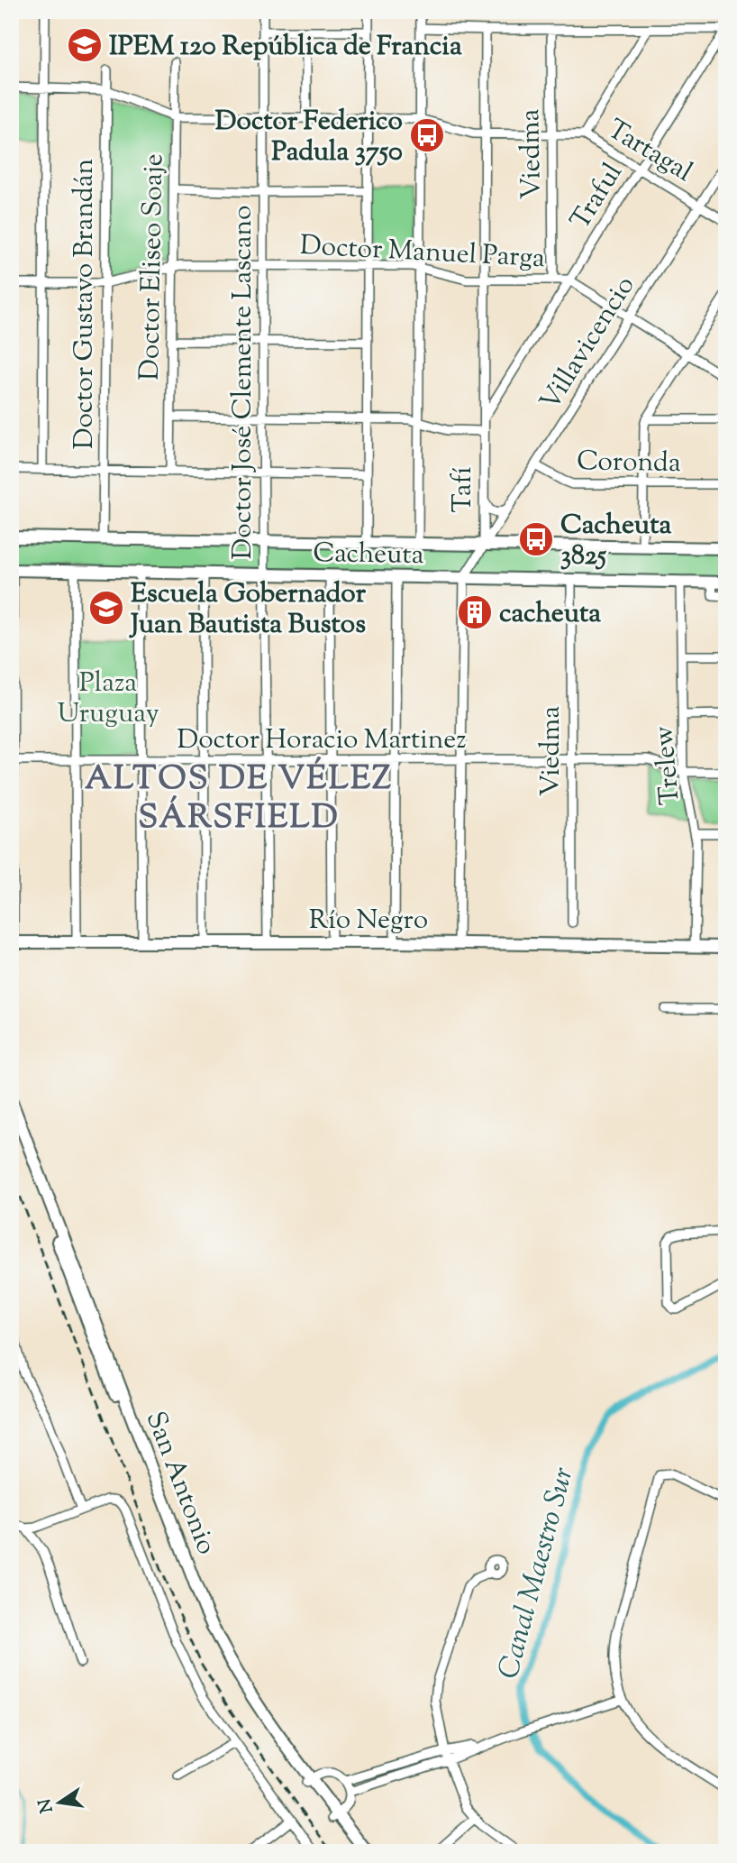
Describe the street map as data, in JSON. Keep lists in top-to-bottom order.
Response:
{
  "streets": {
    "street": [
      "Tartagal",
      "Viedma",
      "Traful",
      "Doctor Manuel Parga",
      "Doctor Eliseo Soaje",
      "Doctor Gustavo Brandán",
      "Villavicencio",
      "Doctor José Clemente Lascano",
      "Coronda",
      "Tafí",
      "Cacheuta",
      "Doctor Horacio Martinez",
      "Trelew",
      "Río Negro",
      "San Antonio"
    ]
  },
  "crossings": [
    ["Tartagal", "Traful"],
    ["Tartagal", "Villavicencio"],
    ["Viedma", "Doctor Manuel Parga"],
    ["Viedma", "Cacheuta"],
    ["Viedma", "Doctor Horacio Martinez"],
    ["Traful", "Doctor Manuel Parga"],
    ["Traful", "Tafí"],
    ["Doctor Manuel Parga", "Doctor Eliseo Soaje"],
    ["Doctor Manuel Parga", "Doctor Gustavo Brandán"],
    ["Doctor Manuel Parga", "Doctor José Clemente Lascano"],
    ["Doctor Manuel Parga", "Tafí"],
    ["Doctor Gustavo Brandán", "Cacheuta"],
    ["Villavicencio", "Coronda"],
    ["Villavicencio", "Tafí"],
    ["Villavicencio", "Cacheuta"],
    ["Doctor José Clemente Lascano", "Cacheuta"],
    ["Doctor José Clemente Lascano", "Doctor Horacio Martinez"],
    ["Doctor José Clemente Lascano", "Río Negro"],
    ["Tafí", "Cacheuta"],
    ["Cacheuta", "Trelew"],
    ["Doctor Horacio Martinez", "Trelew"],
    ["Trelew", "Río Negro"]
  ],
  "districts": ["ALTOS DE VÉLEZ SÁRSFIELD"],
  "water": ["Canal Maestro Sur"],
  "parks": ["Plaza Uruguay"],
  "places": {
    "school or university": ["IPEM 120 República de Francia", "Escuela Gobernador Juan Bautista Bustos"],
    "bus stop": ["Doctor Federico Padula 3750", "Cacheuta 3825"],
    "building": ["cacheuta"]
  },
  "north": "left"
}
